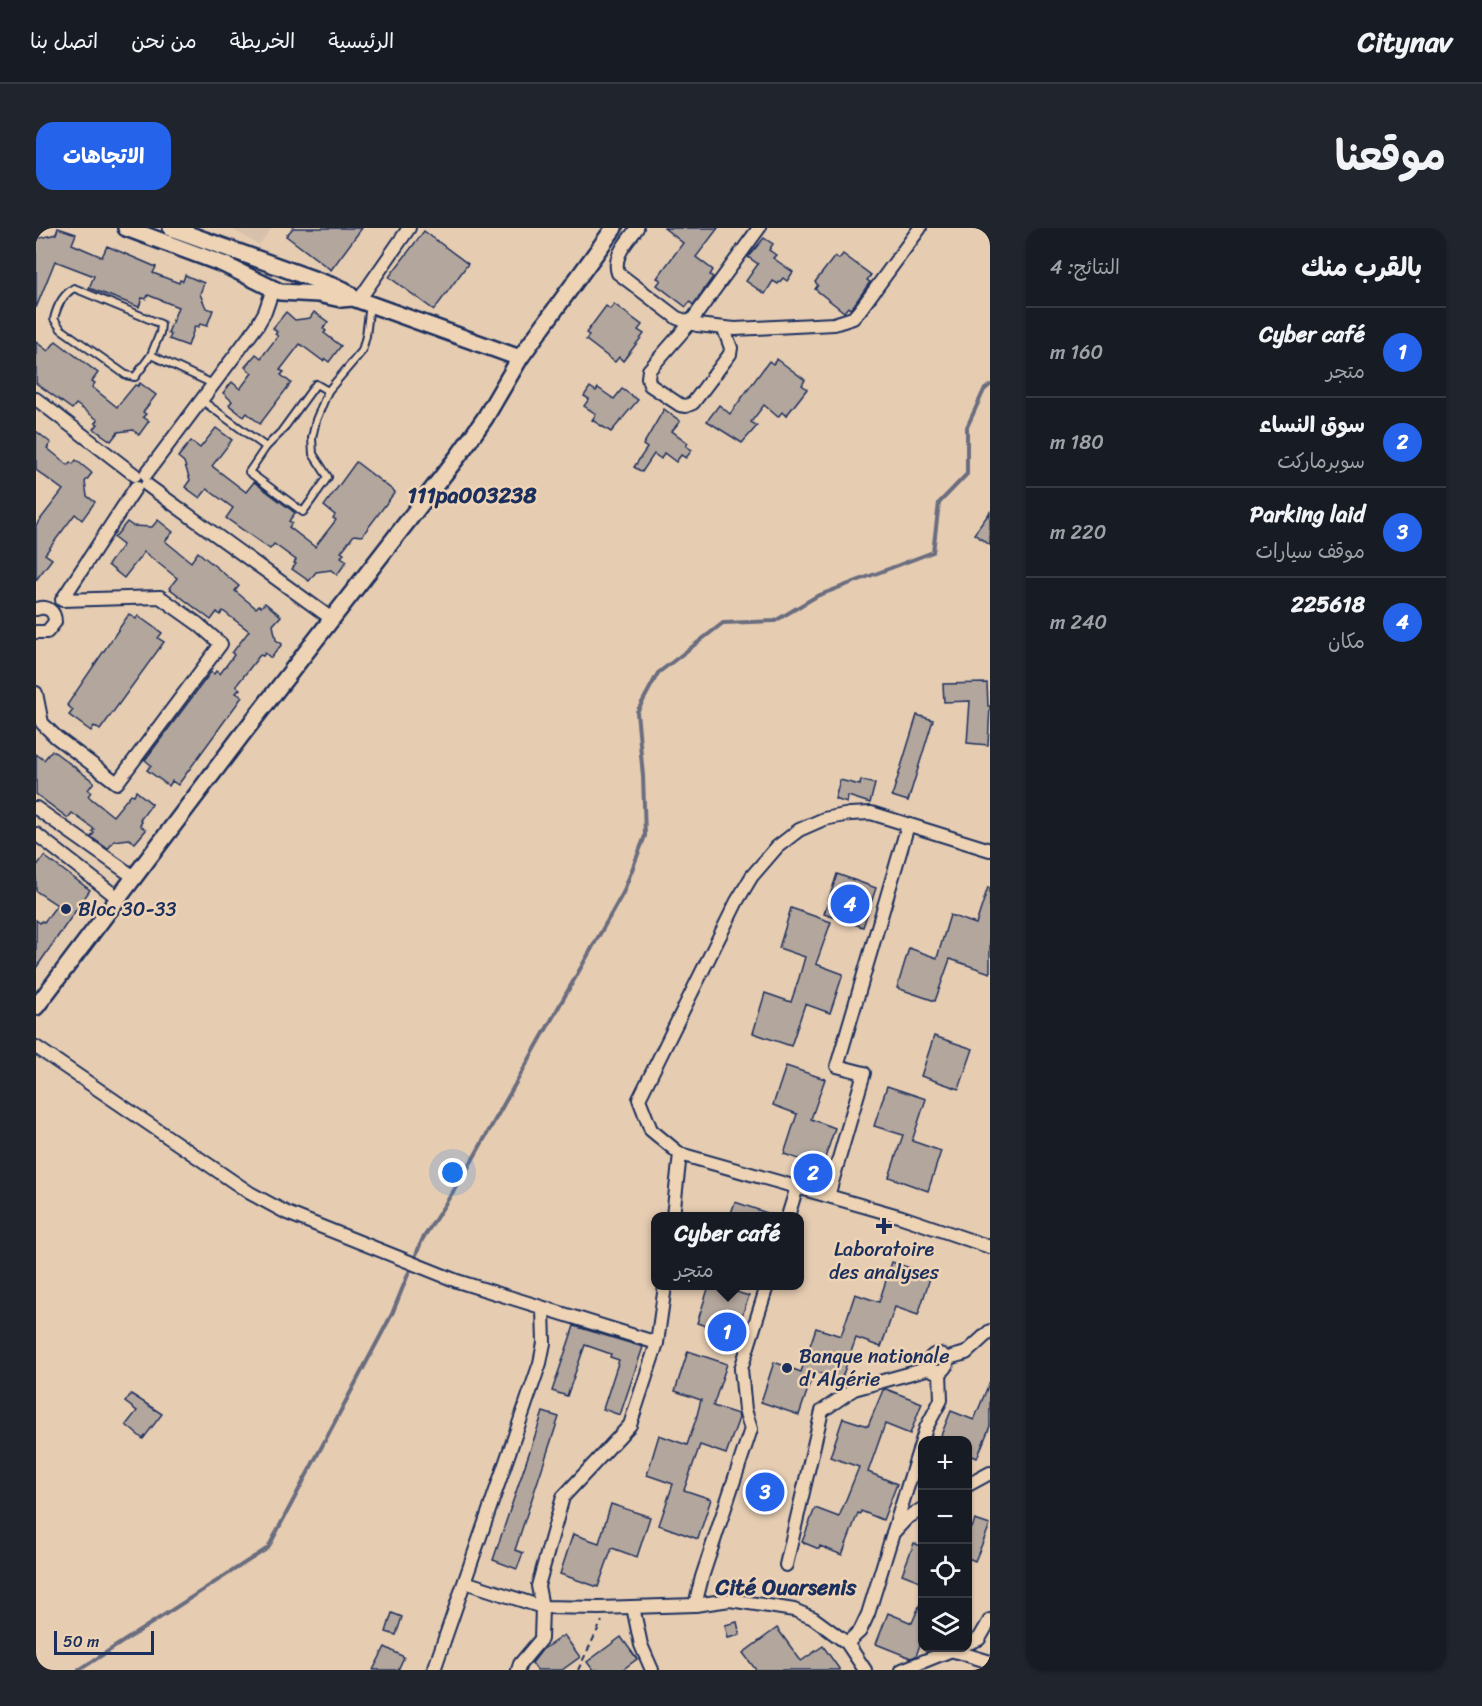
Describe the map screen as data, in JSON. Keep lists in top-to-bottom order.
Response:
{
  "districts": ["111pa003238", "Cité Ouarsenis"],
  "places": {
    "other": ["Bloc 30-33", "Banque nationale d'Algérie"],
    "health": ["Laboratoire des analyses"]
  },
  "scale_bar": "50 m",
  "page": {
    "header": "Citynav",
    "nav": [
      "الرئيسية",
      "الخريطة",
      "من نحن",
      "اتصل بنا"
    ],
    "title": "موقعنا",
    "buttons": "الاتجاهات",
    "heading": ["بالقرب منك", "النتائج: 4"],
    "list": [
      {
        "mark": "1",
        "name": "Cyber café",
        "note": "متجر",
        "value": "160 m"
      },
      {
        "mark": "2",
        "name": "سوق النساء",
        "note": "سوبرماركت",
        "value": "180 m"
      },
      {
        "mark": "3",
        "name": "Parking laid",
        "note": "موقف سيارات",
        "value": "220 m"
      },
      {
        "mark": "4",
        "name": "225618",
        "note": "مكان",
        "value": "240 m"
      }
    ],
    "pins": [
      "4",
      "2",
      "1",
      "3"
    ],
    "popup": ["Cyber café", "متجر"],
    "map_buttons": ["+", "−"],
    "scale": "50 m"
  }
}
